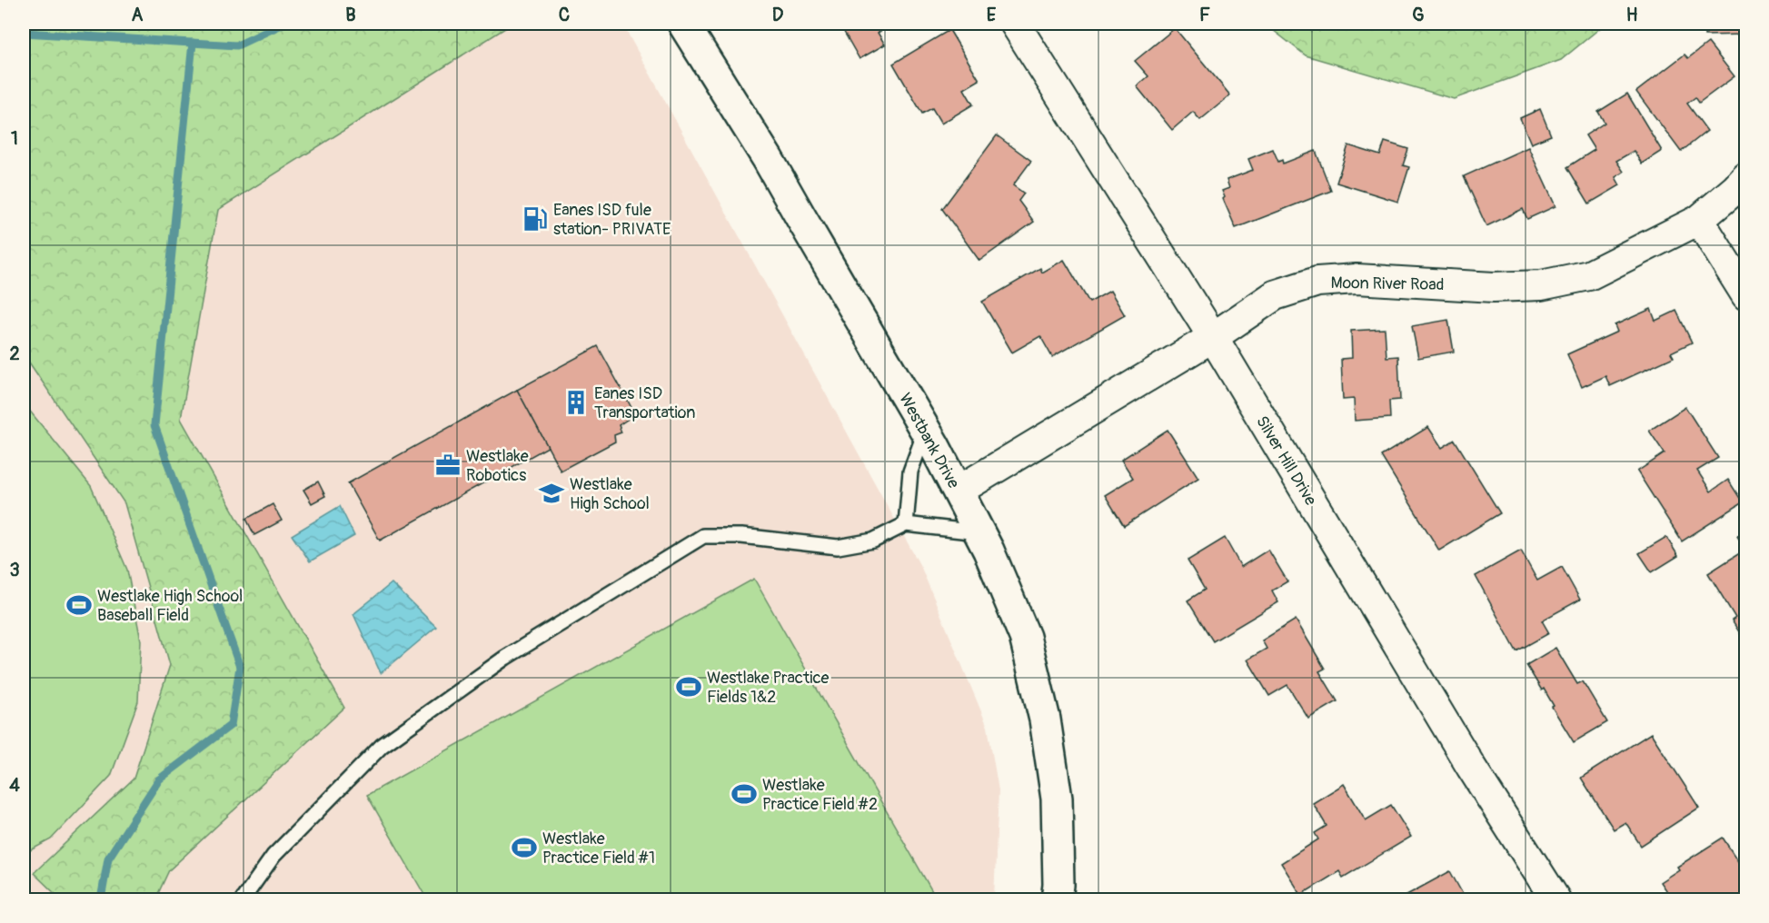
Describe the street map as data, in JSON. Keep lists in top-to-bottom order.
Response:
{
  "streets": {
    "street": ["Moon River Road", "Westbank Drive", "Silver Hill Drive"]
  },
  "crossings": [
    ["Moon River Road", "Westbank Drive"],
    ["Moon River Road", "Silver Hill Drive"]
  ],
  "places": {
    "fuel station": ["Eanes ISD fule station- PRIVATE"],
    "building": ["Eanes ISD Transportation"],
    "office": ["Westlake Robotics"],
    "school or university": ["Westlake High School"],
    "sports": [
      "Westlake High School Baseball Field",
      "Westlake Practice Fields 1&2",
      "Westlake Practice Field #2",
      "Westlake Practice Field #1"
    ]
  },
  "grid": {
    "columns": [
      "A",
      "B",
      "C",
      "D",
      "E",
      "F",
      "G",
      "H"
    ],
    "rows": [
      "1",
      "2",
      "3",
      "4"
    ]
  }
}
